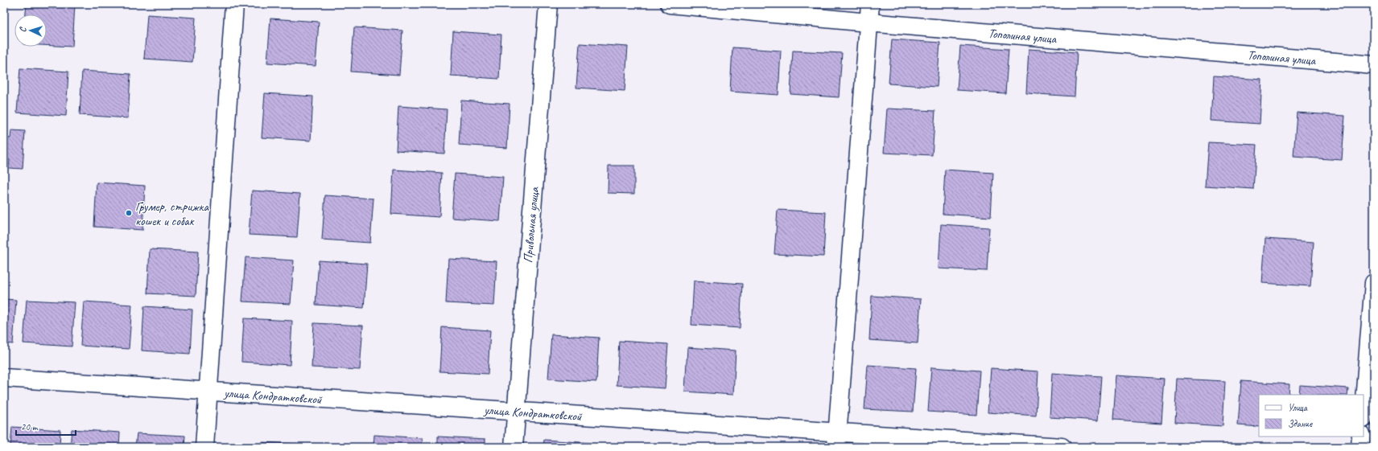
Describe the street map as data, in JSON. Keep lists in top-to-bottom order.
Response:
{
  "streets": {
    "street": ["Тополиная улица", "Привольная улица", "улица Кондратковской"]
  },
  "crossings": [
    ["Привольная улица", "улица Кондратковской"]
  ],
  "places": ["Грумер, стрижка кошек и собак"],
  "legend": ["Улица", "Здание"],
  "scale_bar": "20 m",
  "north": "left"
}
